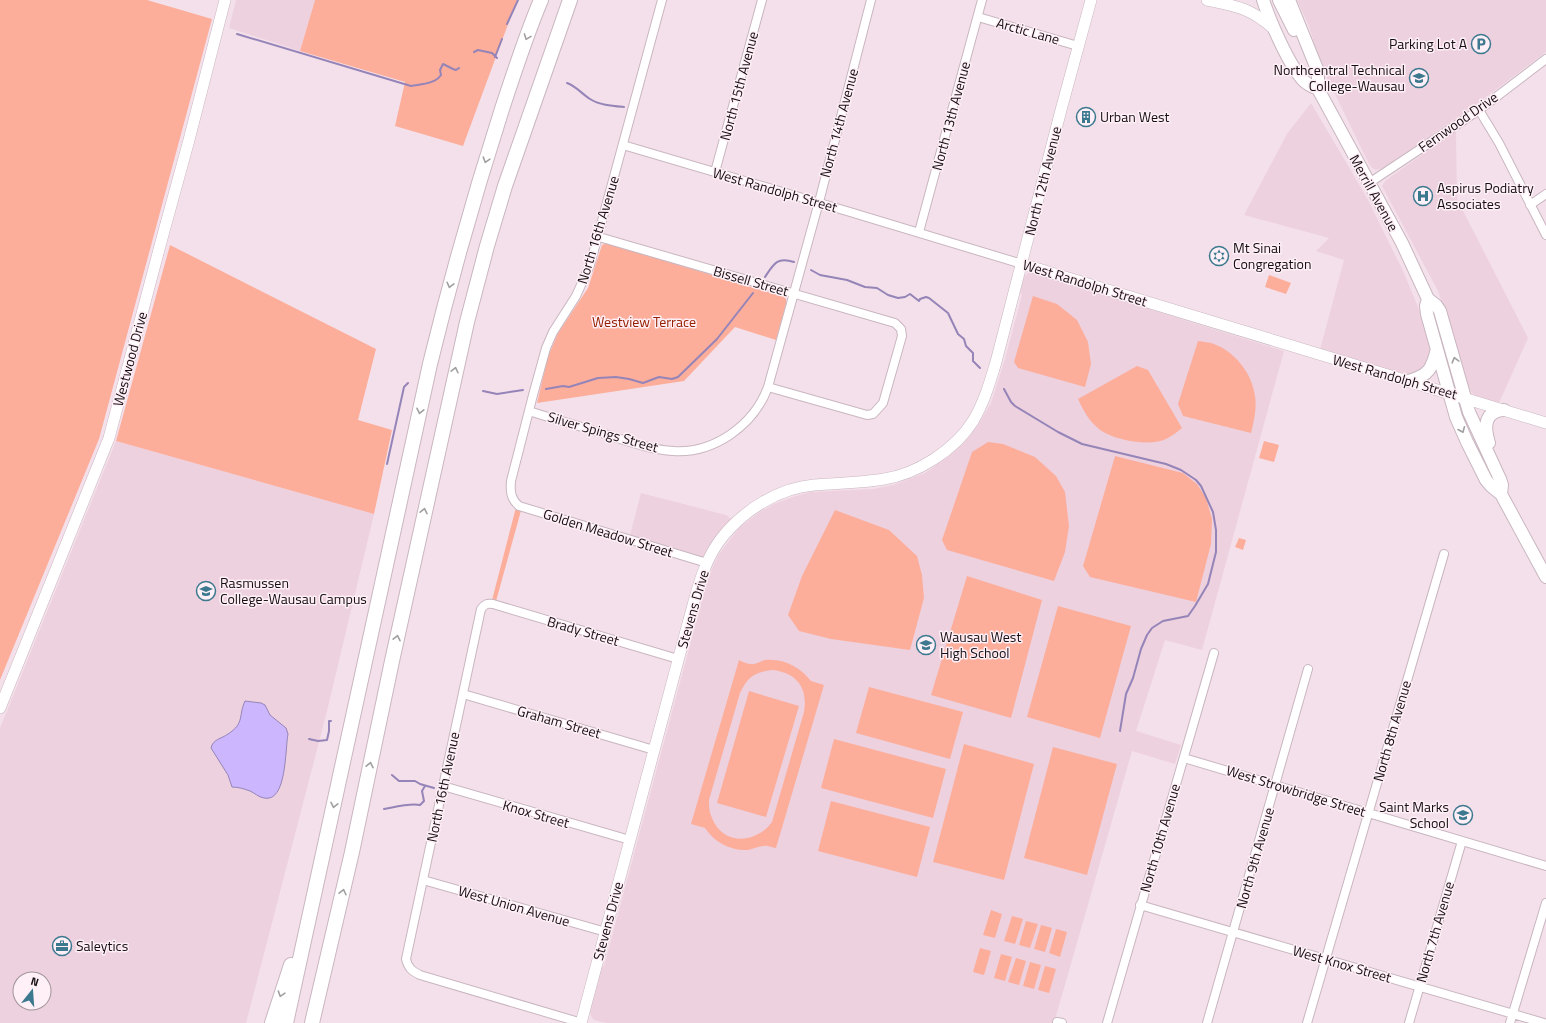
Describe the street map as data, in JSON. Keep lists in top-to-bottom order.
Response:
{
  "streets": {
    "main road": ["Merrill Avenue"],
    "street": [
      "Arctic Lane",
      "North 15th Avenue",
      "North 13th Avenue",
      "Fernwood Drive",
      "North 14th Avenue",
      "North 12th Avenue",
      "West Randolph Street",
      "North 16th Avenue",
      "Bissell Street",
      "Westwood Drive",
      "Silver Spings Street",
      "Golden Meadow Street",
      "Stevens Drive",
      "Brady Street",
      "Graham Street",
      "North 8th Avenue",
      "West Strowbridge Street",
      "Knox Street",
      "North 10th Avenue",
      "North 9th Avenue",
      "West Union Avenue",
      "North 7th Avenue",
      "West Knox Street"
    ]
  },
  "crossings": [
    ["Arctic Lane", "North 13th Avenue"],
    ["Arctic Lane", "North 12th Avenue"],
    ["North 15th Avenue", "West Randolph Street"],
    ["North 13th Avenue", "West Randolph Street"],
    ["Fernwood Drive", "Merrill Avenue"],
    ["North 14th Avenue", "West Randolph Street"],
    ["North 14th Avenue", "Bissell Street"],
    ["North 14th Avenue", "Silver Spings Street"],
    ["North 12th Avenue", "West Randolph Street"],
    ["North 12th Avenue", "Stevens Drive"],
    ["West Randolph Street", "Merrill Avenue"],
    ["West Randolph Street", "North 16th Avenue"],
    ["North 16th Avenue", "Bissell Street"],
    ["North 16th Avenue", "Silver Spings Street"],
    ["North 16th Avenue", "Golden Meadow Street"],
    ["North 16th Avenue", "Stevens Drive"],
    ["North 16th Avenue", "Brady Street"],
    ["North 16th Avenue", "Graham Street"],
    ["North 16th Avenue", "Knox Street"],
    ["North 16th Avenue", "West Union Avenue"],
    ["Bissell Street", "Silver Spings Street"],
    ["Golden Meadow Street", "Stevens Drive"],
    ["Stevens Drive", "Brady Street"],
    ["Stevens Drive", "Graham Street"],
    ["Stevens Drive", "Knox Street"],
    ["Stevens Drive", "West Union Avenue"],
    ["North 8th Avenue", "West Strowbridge Street"],
    ["North 8th Avenue", "West Knox Street"],
    ["West Strowbridge Street", "North 10th Avenue"],
    ["West Strowbridge Street", "North 9th Avenue"],
    ["West Strowbridge Street", "North 7th Avenue"],
    ["North 10th Avenue", "West Knox Street"],
    ["North 9th Avenue", "West Knox Street"],
    ["North 7th Avenue", "West Knox Street"]
  ],
  "parks": ["Westview Terrace"],
  "places": {
    "parking": ["Parking Lot A"],
    "school or university": [
      "Northcentral Technical College-Wausau",
      "Rasmussen College-Wausau Campus",
      "Wausau West High School",
      "Saint Marks School"
    ],
    "building": ["Urban West"],
    "hospital": ["Aspirus Podiatry Associates"],
    "synagogue": ["Mt Sinai Congregation"],
    "office": ["Saleytics"]
  },
  "north": "top"
}
